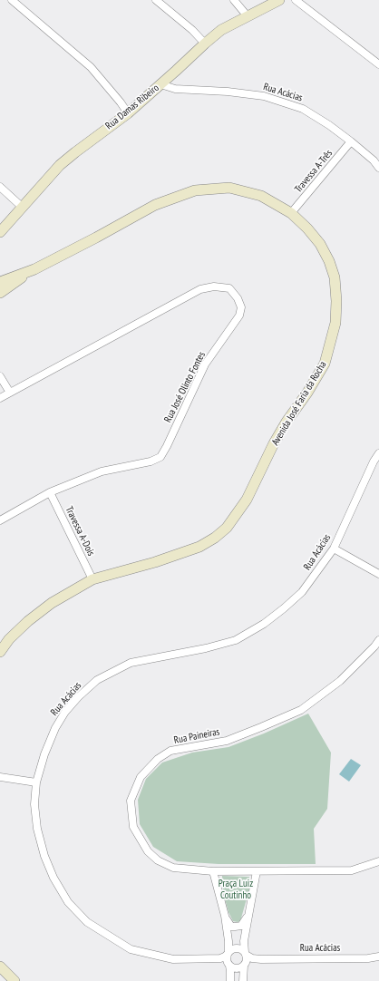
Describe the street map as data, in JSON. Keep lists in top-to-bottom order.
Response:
{
  "streets": {
    "street": [
      "Rua Acácias",
      "Rua Damas Ribeiro",
      "Travessa A-Três",
      "Rua José Olinto Fontes",
      "Avenida José Faria da Rocha",
      "Travessa A-Dois",
      "Rua Paineiras"
    ]
  },
  "crossings": [
    ["Rua Acácias", "Rua Damas Ribeiro"],
    ["Rua Acácias", "Travessa A-Três"],
    ["Travessa A-Três", "Avenida José Faria da Rocha"],
    ["Rua José Olinto Fontes", "Travessa A-Dois"],
    ["Avenida José Faria da Rocha", "Travessa A-Dois"]
  ],
  "parks": ["Praça Luiz Coutinho"]
}
